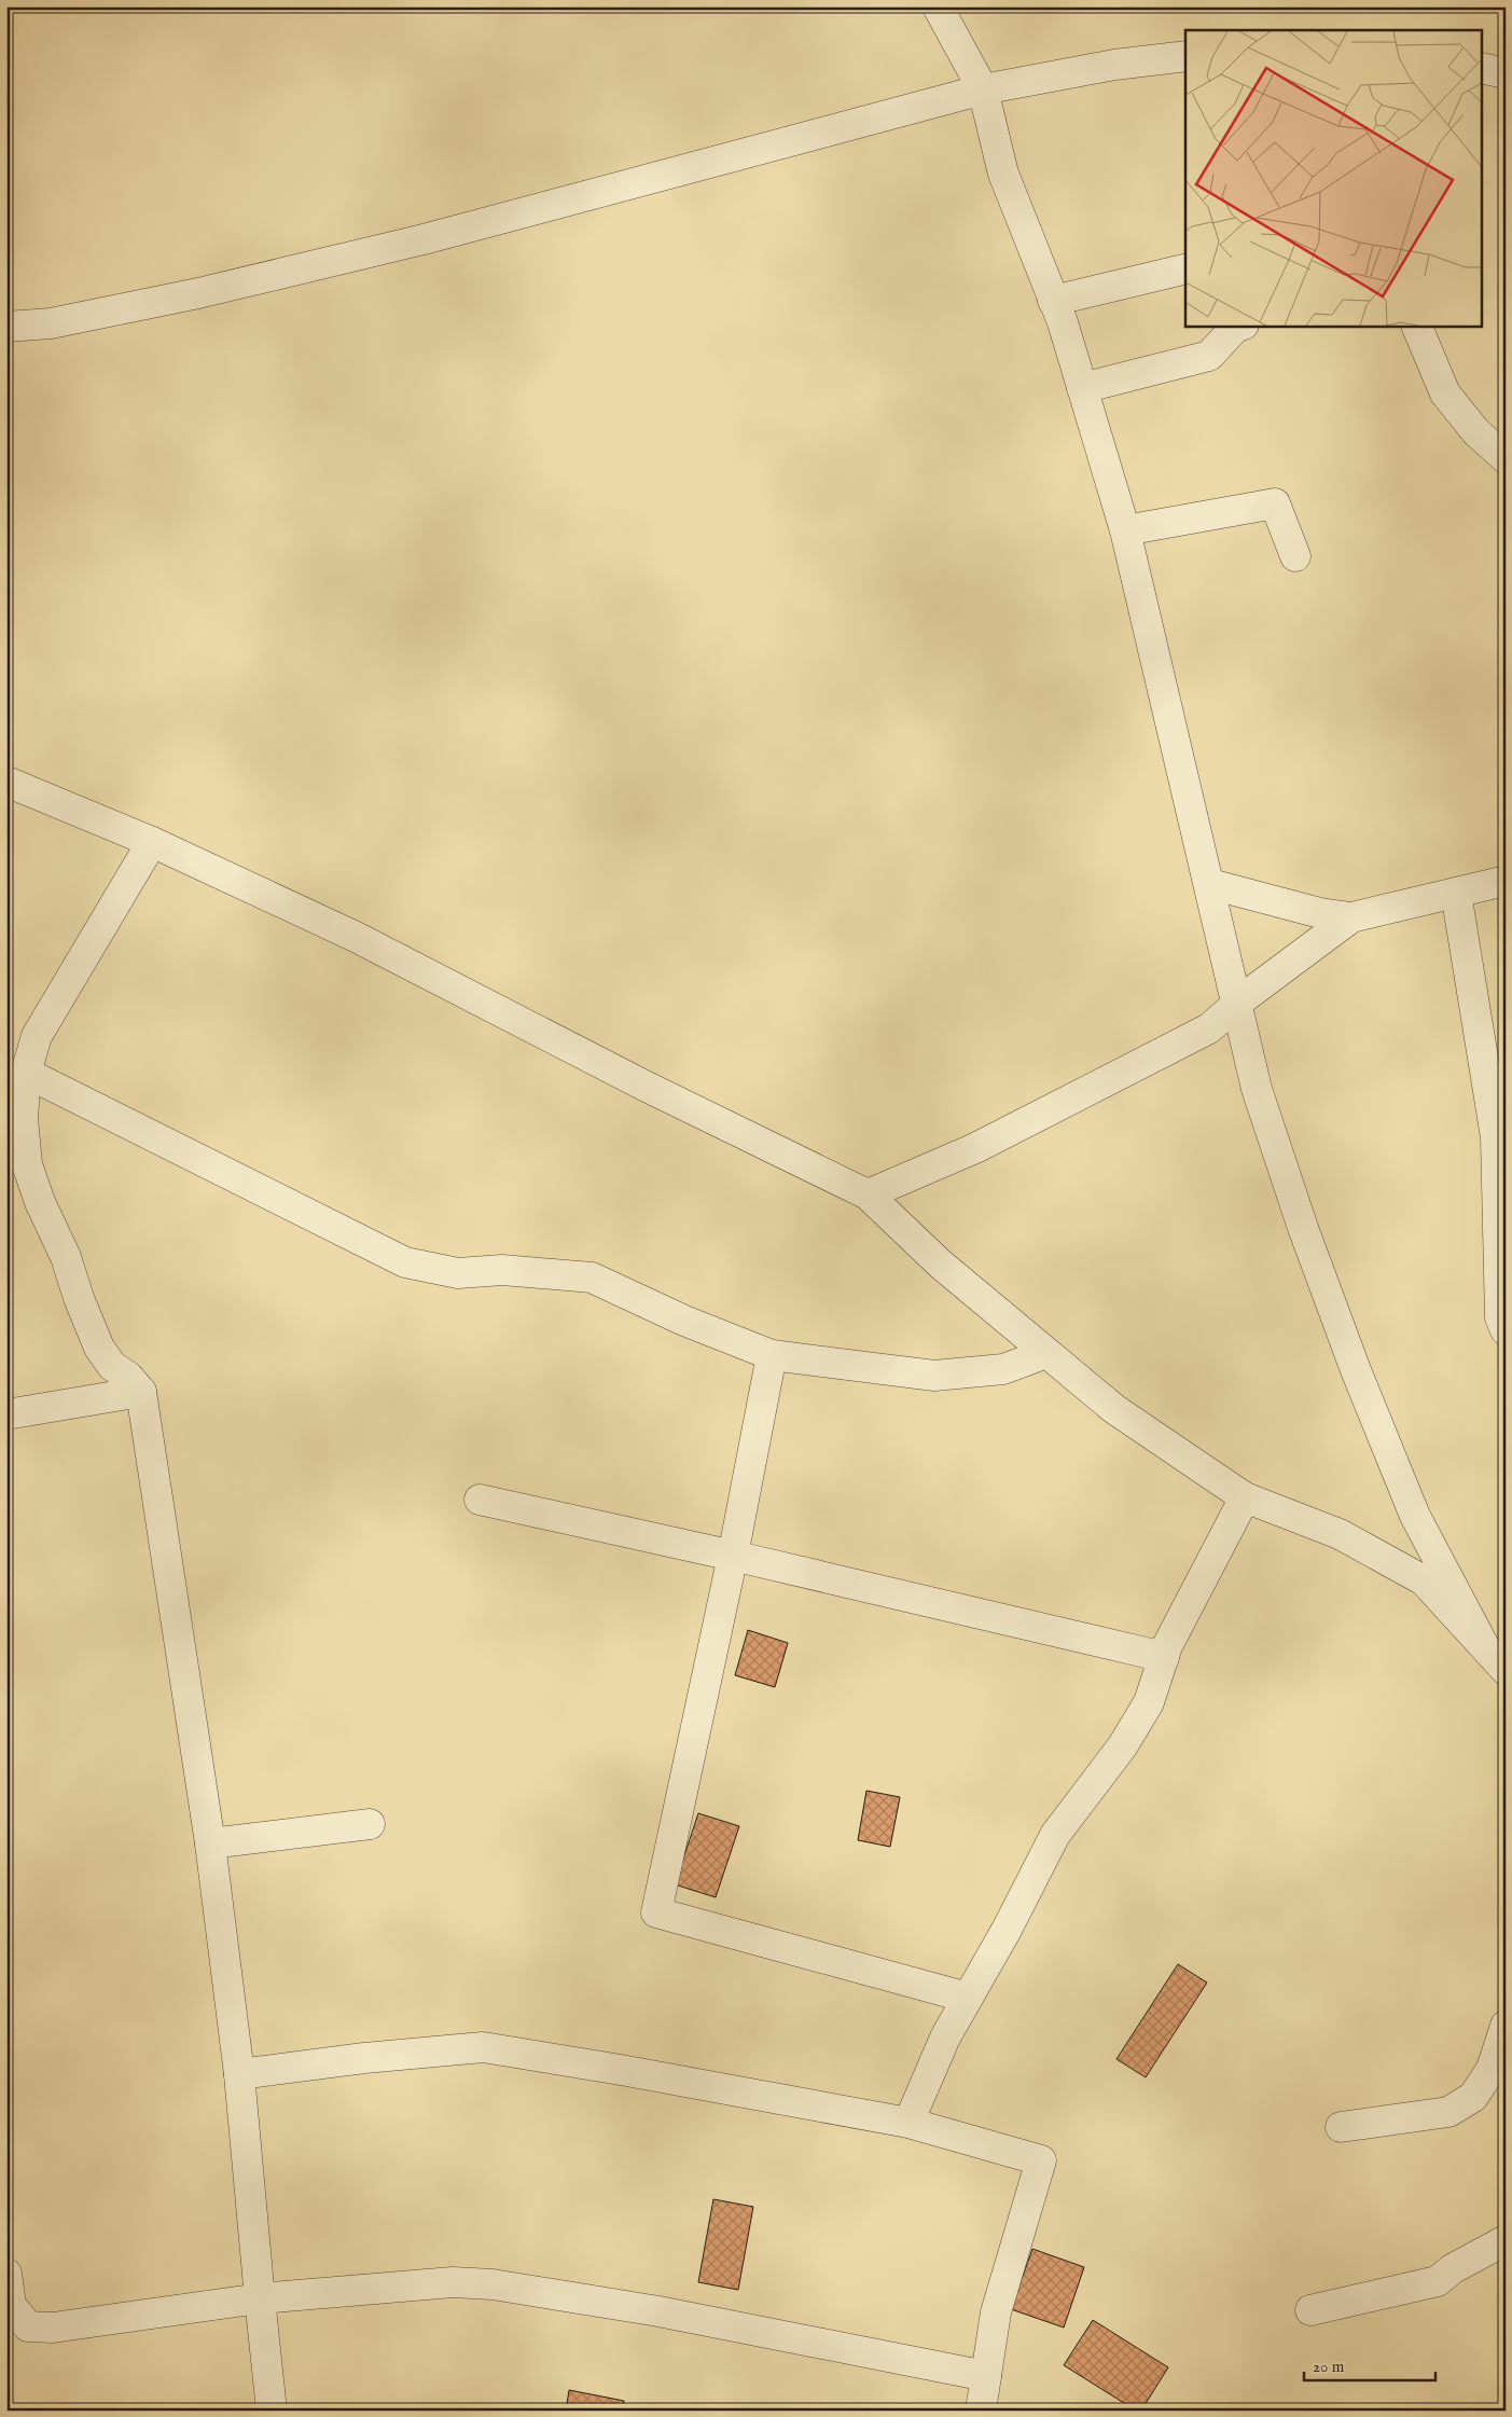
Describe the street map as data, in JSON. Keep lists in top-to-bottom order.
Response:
{
  "scale_bar": "20 m"
}
